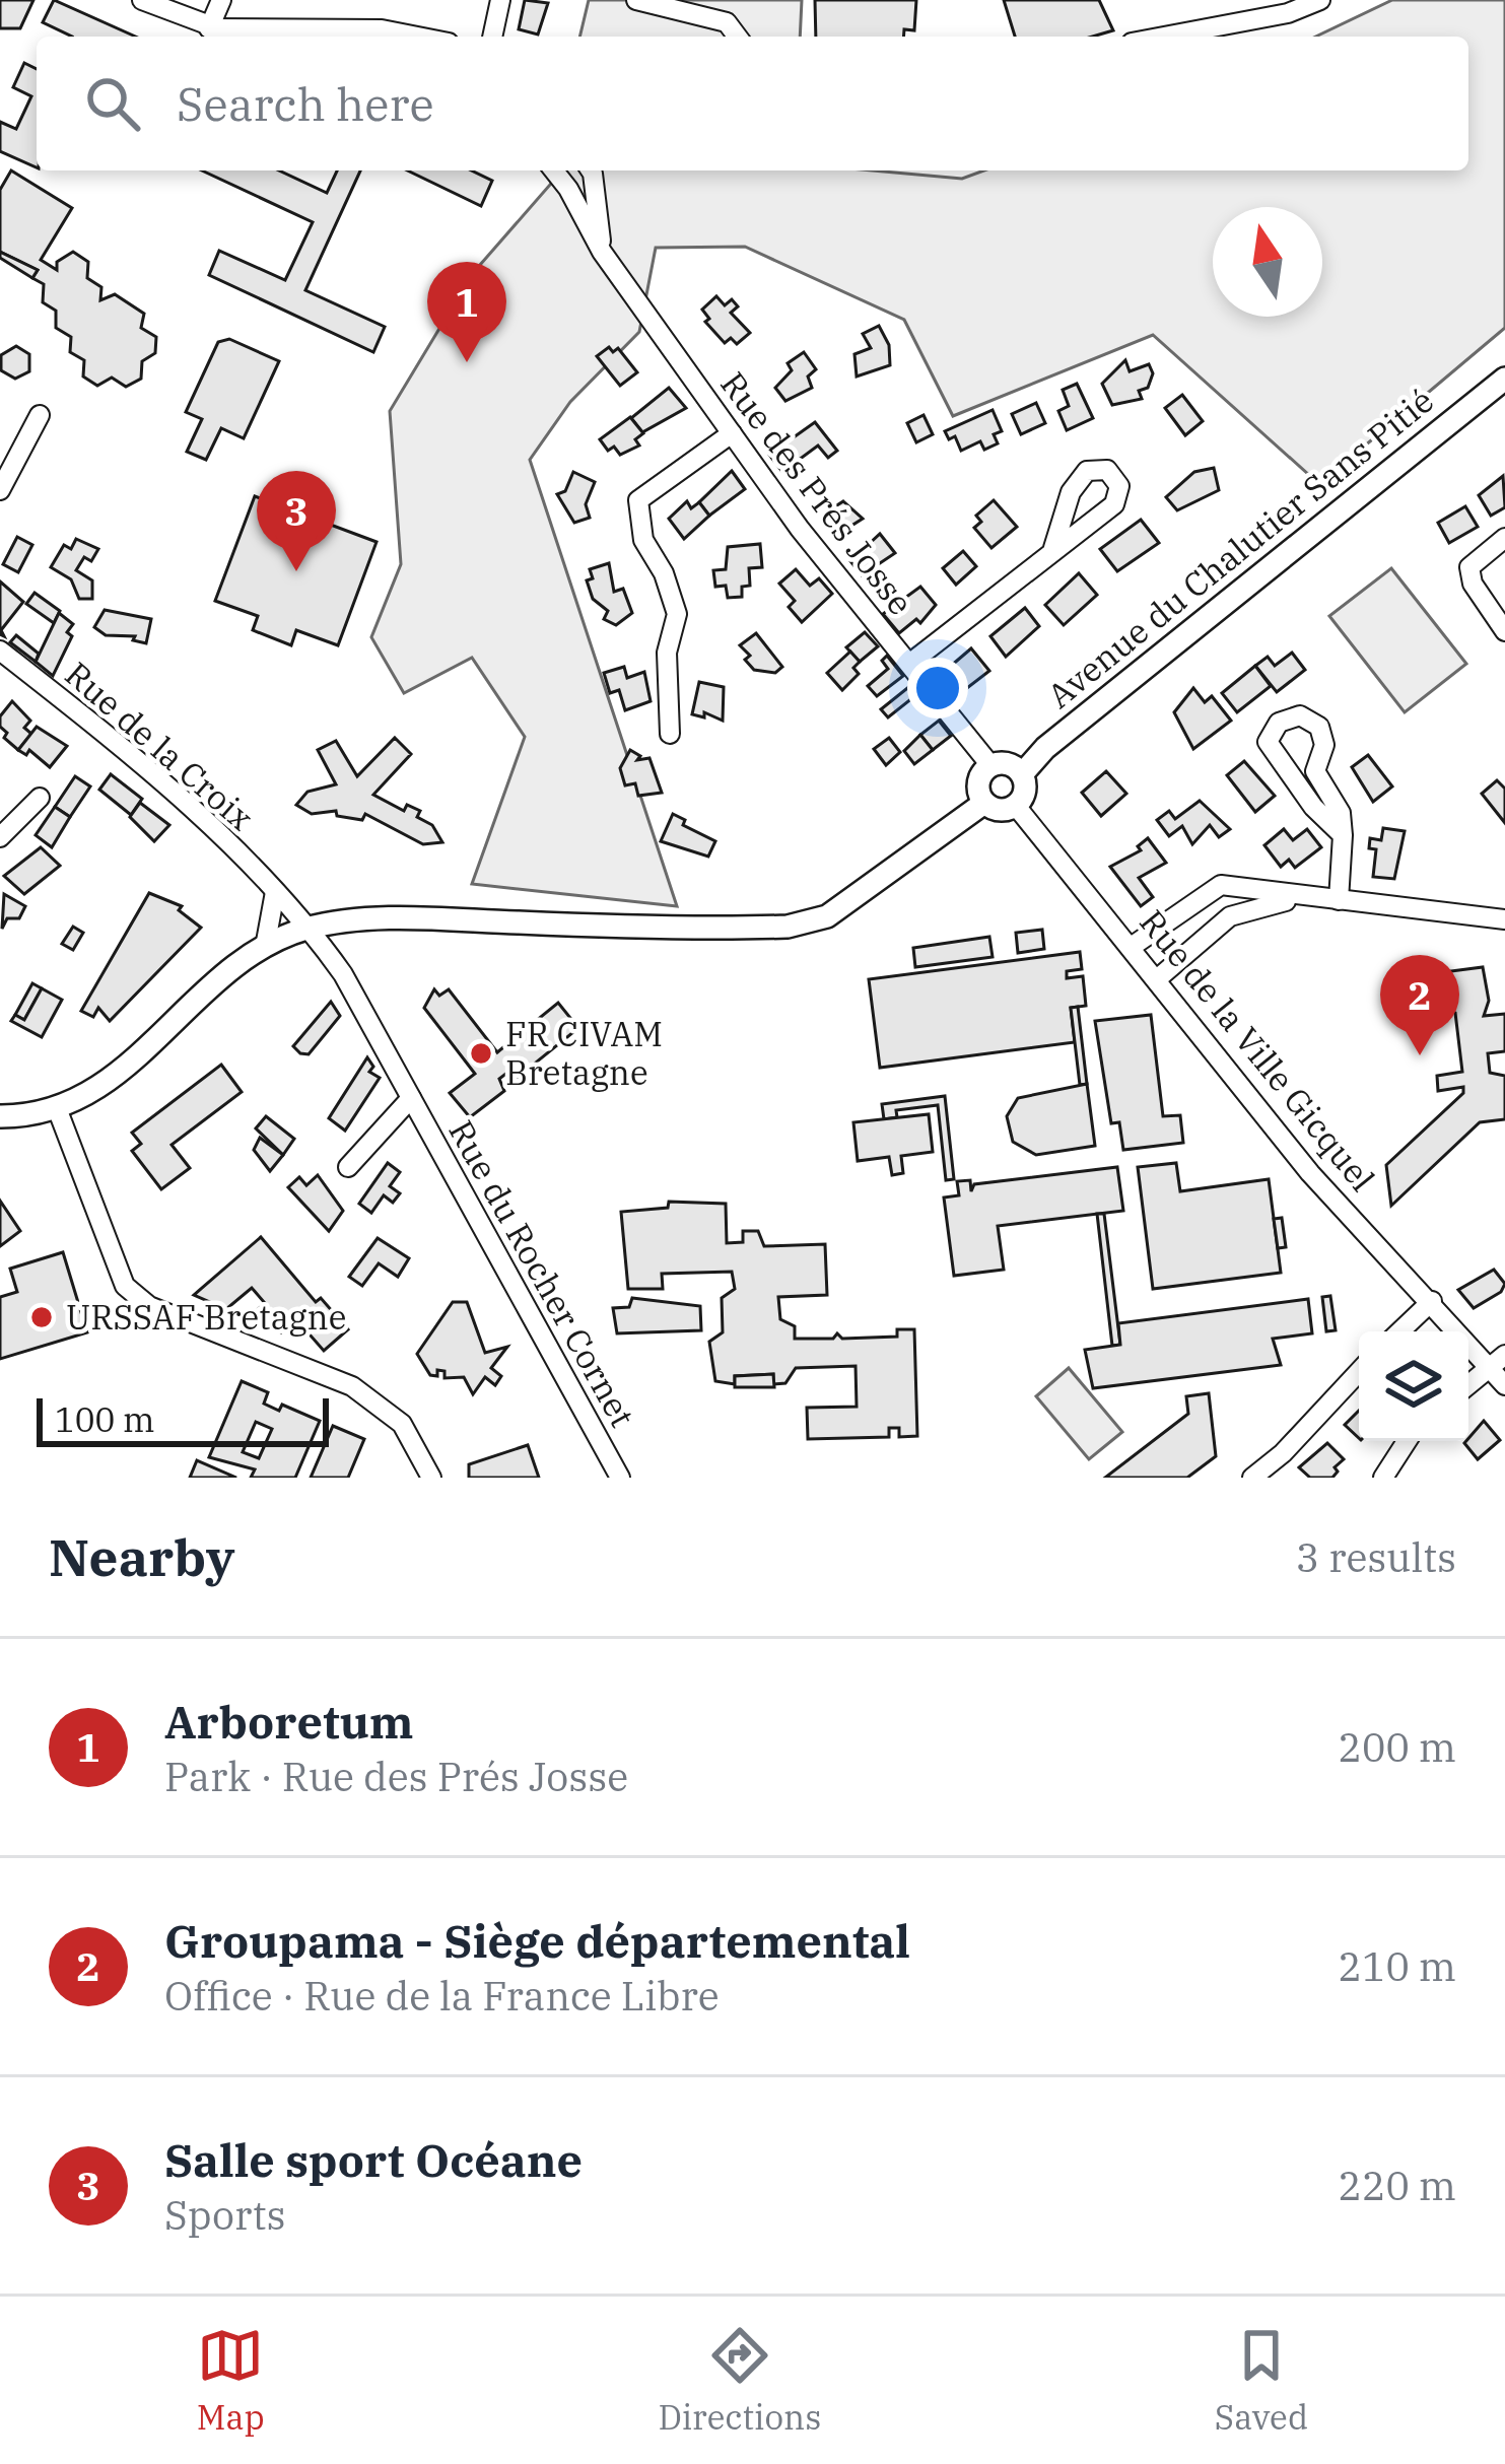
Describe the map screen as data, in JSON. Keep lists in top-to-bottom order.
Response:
{
  "streets": {
    "street": [
      "Rue des Prés Josse",
      "Avenue du Chalutier Sans Pitié",
      "Rue de la Croix",
      "Rue de la Ville Gicquel",
      "Rue du Rocher Cornet"
    ]
  },
  "crossings": [
    ["Rue des Prés Josse", "Avenue du Chalutier Sans Pitié"],
    ["Rue des Prés Josse", "Rue de la Ville Gicquel"],
    ["Avenue du Chalutier Sans Pitié", "Rue de la Ville Gicquel"],
    ["Rue de la Croix", "Rue du Rocher Cornet"]
  ],
  "places": ["FR CIVAM Bretagne", "URSSAF Bretagne"],
  "scale_bar": "100 m",
  "north": "top",
  "page": {
    "search": "Search here",
    "pins": ["1", "3", "2"],
    "scale": "100 m",
    "heading": ["Nearby", "3 results"],
    "list": [
      {
        "mark": "1",
        "name": "Arboretum",
        "note": "Park · Rue des Prés Josse",
        "value": "200 m"
      },
      {
        "mark": "2",
        "name": "Groupama - Siège départemental",
        "note": "Office · Rue de la France Libre",
        "value": "210 m"
      },
      {
        "mark": "3",
        "name": "Salle sport Océane",
        "note": "Sports",
        "value": "220 m"
      }
    ],
    "nav": ["Map", "Directions", "Saved"]
  }
}
